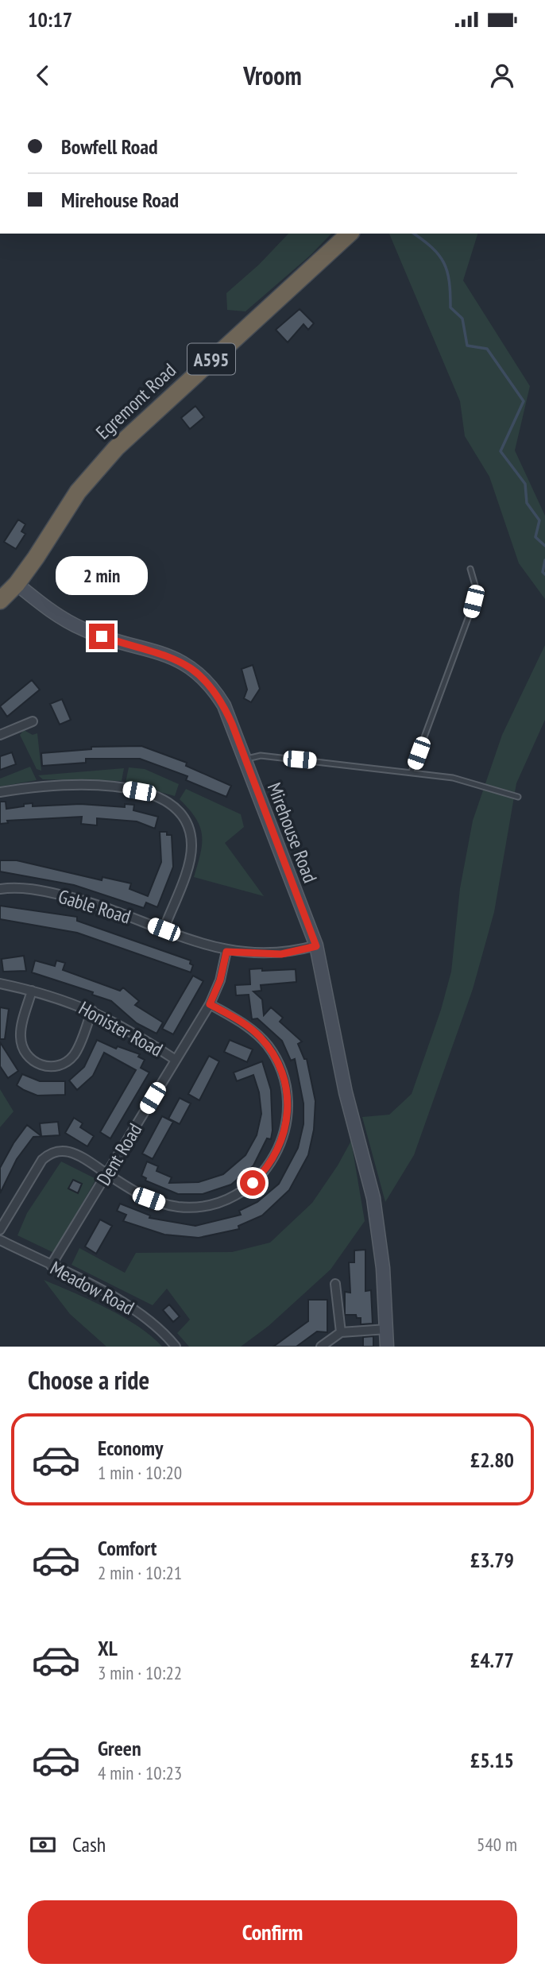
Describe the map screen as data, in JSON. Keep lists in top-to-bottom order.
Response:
{
  "streets": {
    "highway": ["A595", "Egremont Road"],
    "street": [
      "Mirehouse Road",
      "Gable Road",
      "Honister Road",
      "Dent Road",
      "Meadow Road"
    ]
  },
  "crossings": [
    ["Egremont Road", "Mirehouse Road"],
    ["Mirehouse Road", "Gable Road"],
    ["Gable Road", "Dent Road"],
    ["Honister Road", "Dent Road"],
    ["Dent Road", "Meadow Road"]
  ],
  "page": {
    "status": "10:17",
    "header": "Vroom",
    "banner": ["Bowfell Road", "Mirehouse Road"],
    "bubble": "2 min",
    "heading": "Choose a ride",
    "list": [
      {
        "name": "Economy",
        "note": "1 min · 10:20",
        "value": "£2.80"
      },
      {
        "name": "Comfort",
        "note": "2 min · 10:21",
        "value": "£3.79"
      },
      {
        "name": "XL",
        "note": "3 min · 10:22",
        "value": "£4.77"
      },
      {
        "name": "Green",
        "note": "4 min · 10:23",
        "value": "£5.15"
      }
    ],
    "pay": ["Cash", "540 m"],
    "buttons": "Confirm"
  }
}
